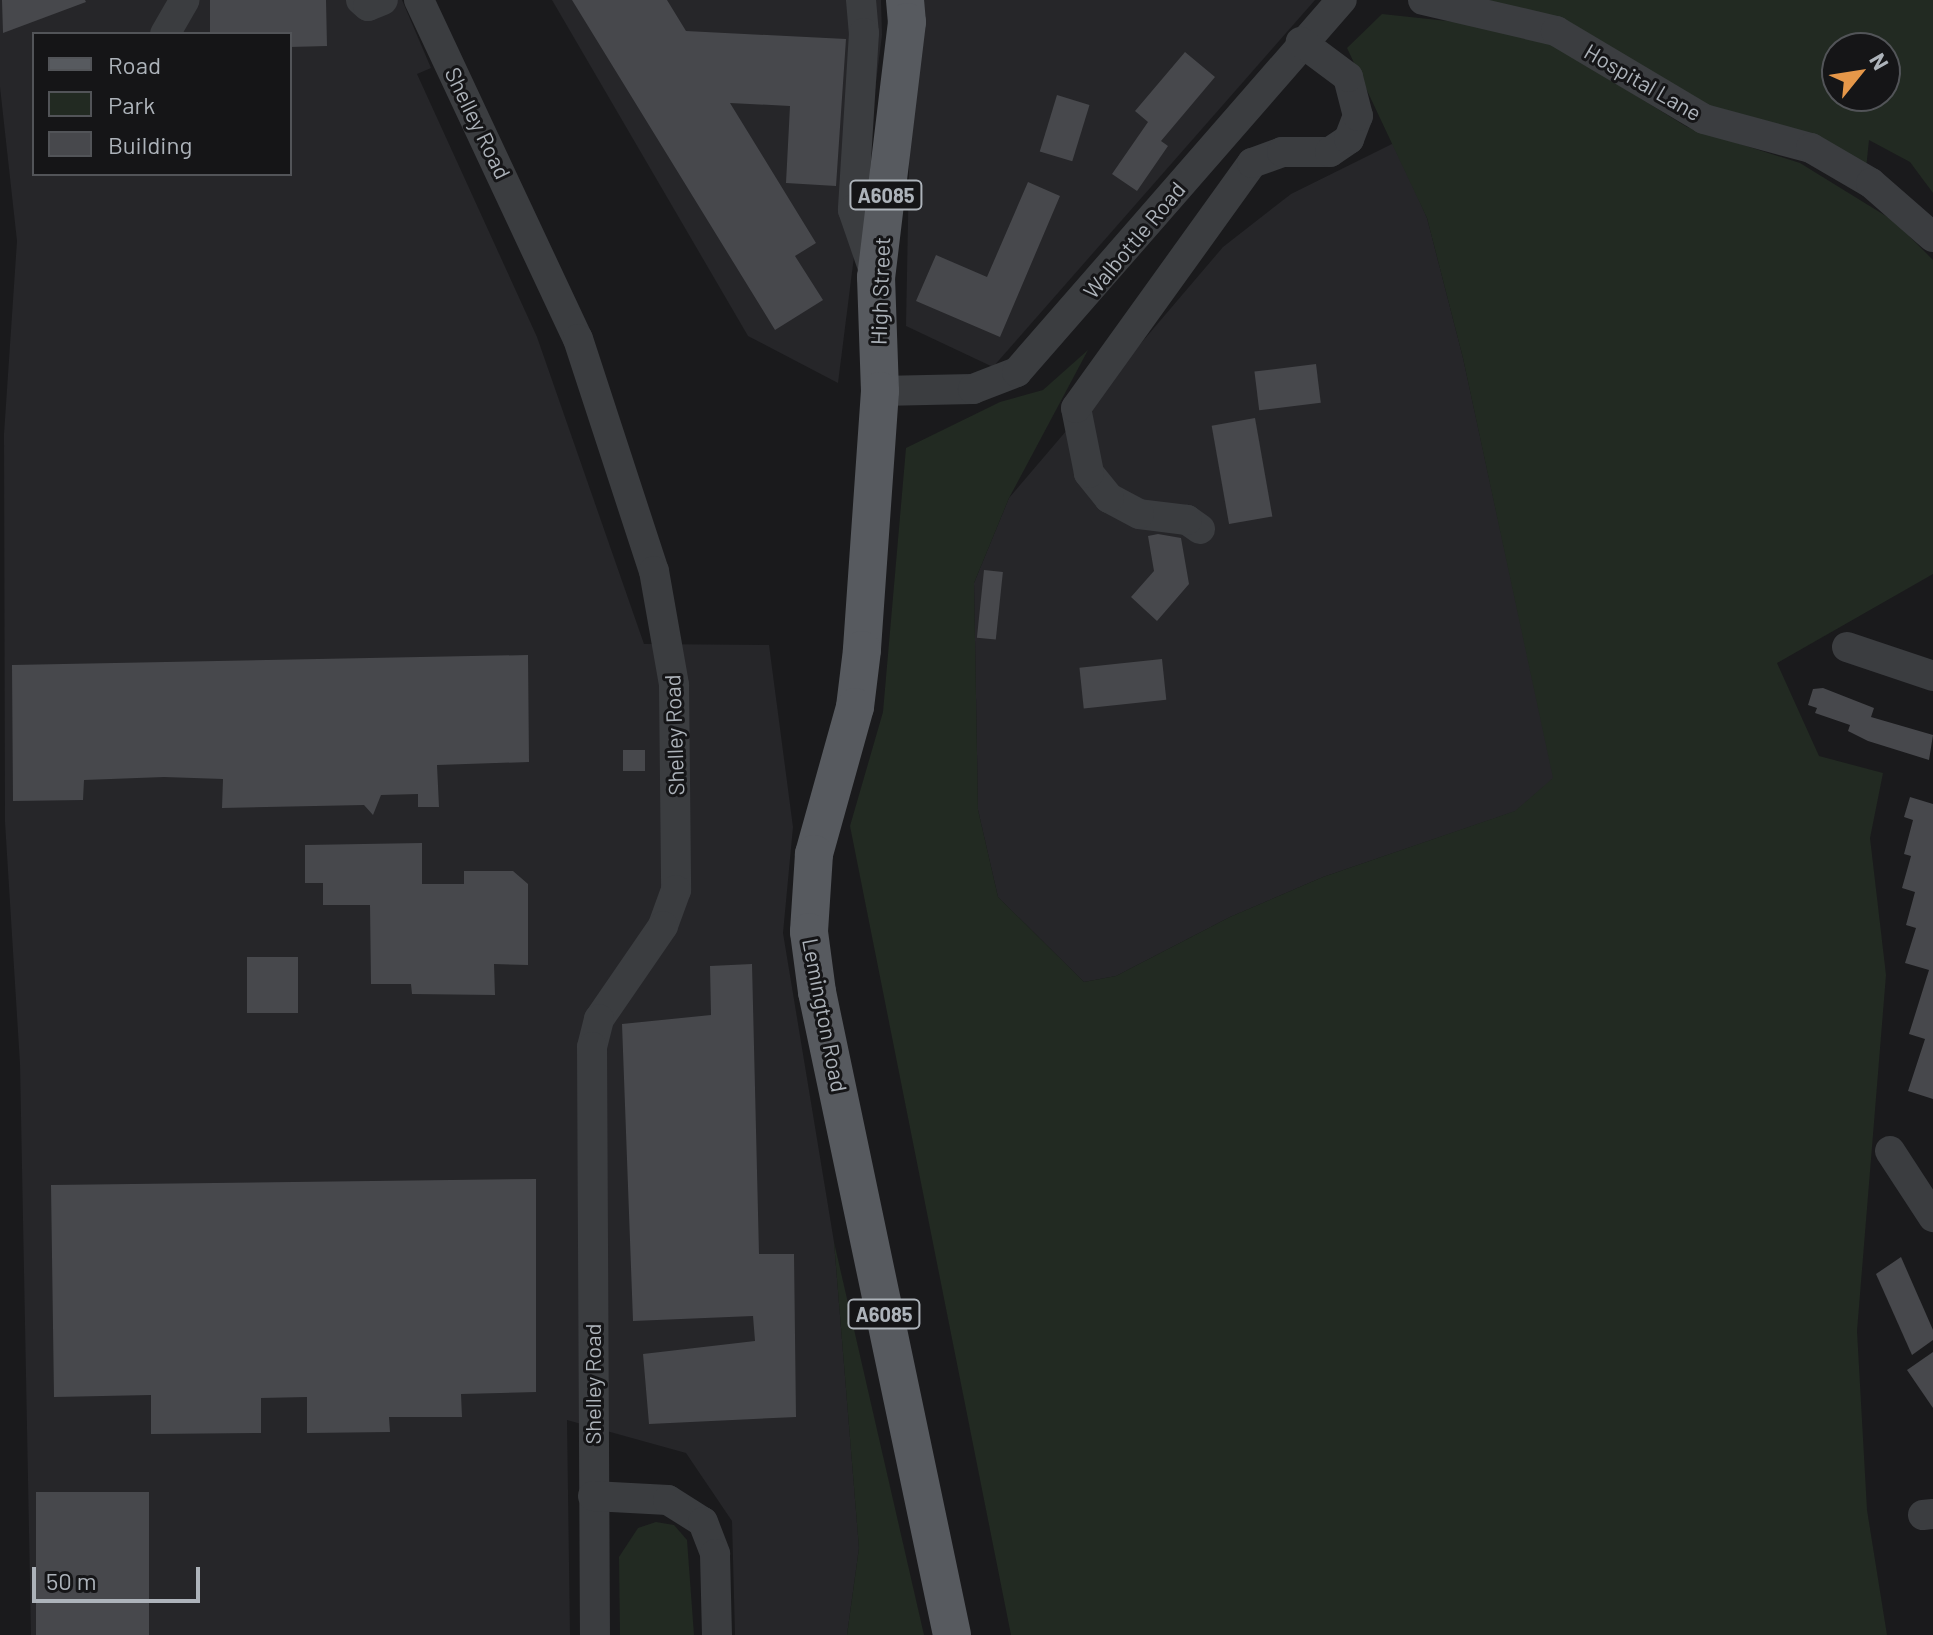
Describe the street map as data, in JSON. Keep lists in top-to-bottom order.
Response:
{
  "streets": {
    "main road": ["A6085", "High Street", "Lemington Road"],
    "street": ["Hospital Lane", "Shelley Road", "Walbottle Road"]
  },
  "crossings": [
    ["Walbottle Road", "High Street"],
    ["Walbottle Road", "Lemington Road"],
    ["High Street", "Lemington Road"]
  ],
  "legend": ["Road", "Park", "Building"],
  "scale_bar": "50 m",
  "north": "top right"
}
